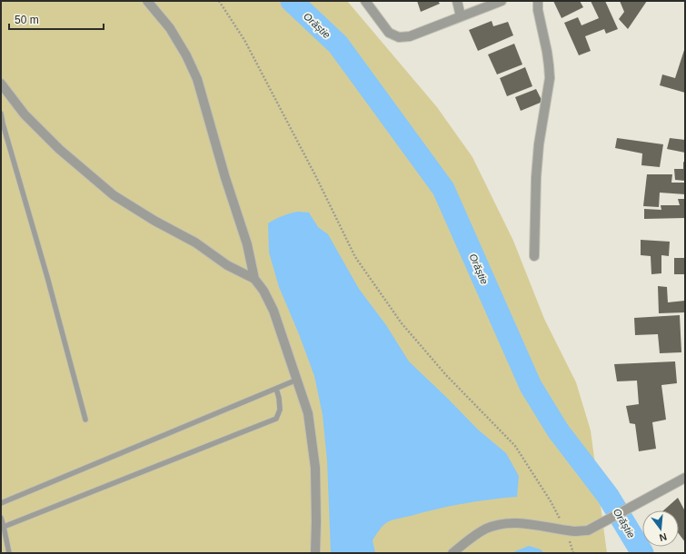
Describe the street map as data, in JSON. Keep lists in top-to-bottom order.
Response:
{
  "water": ["Orăștie"],
  "scale_bar": "50 m",
  "north": "bottom"
}
